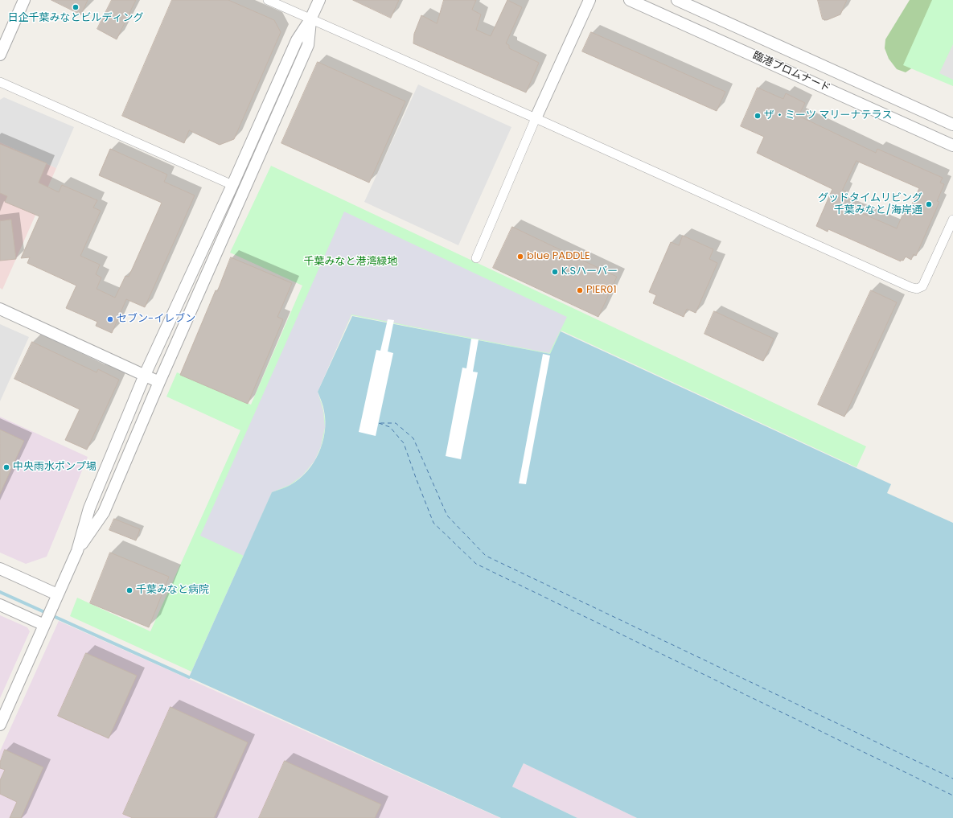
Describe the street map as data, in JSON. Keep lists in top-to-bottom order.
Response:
{
  "streets": {
    "street": ["臨港プロムナード"]
  },
  "parks": ["千葉みなと港湾緑地"],
  "places": [
    "日企千葉みなとビルディング",
    "ザ・ミーツ マリーナテラス",
    "グッドタイムリビング 千葉みなと/海岸通",
    "blue PADDLE",
    "K.Sハーバー",
    "PIER01",
    "セブン-イレブン",
    "中央雨水ポンプ場",
    "千葉みなと病院"
  ]
}
